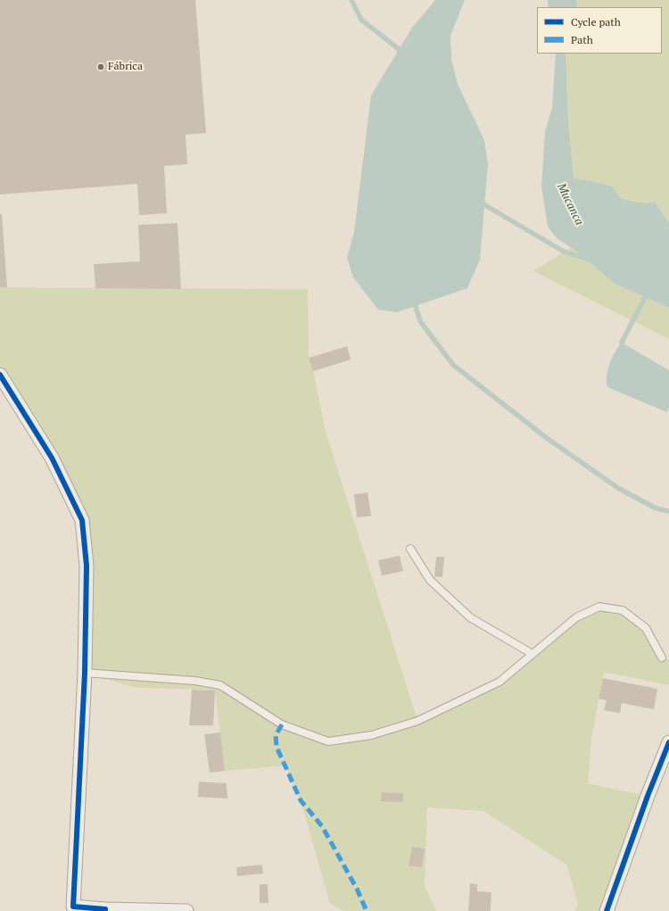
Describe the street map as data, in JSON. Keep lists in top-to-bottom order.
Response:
{
  "water": ["Mucanca"],
  "places": ["Fábrica"],
  "legend": ["Cycle path", "Path"]
}
